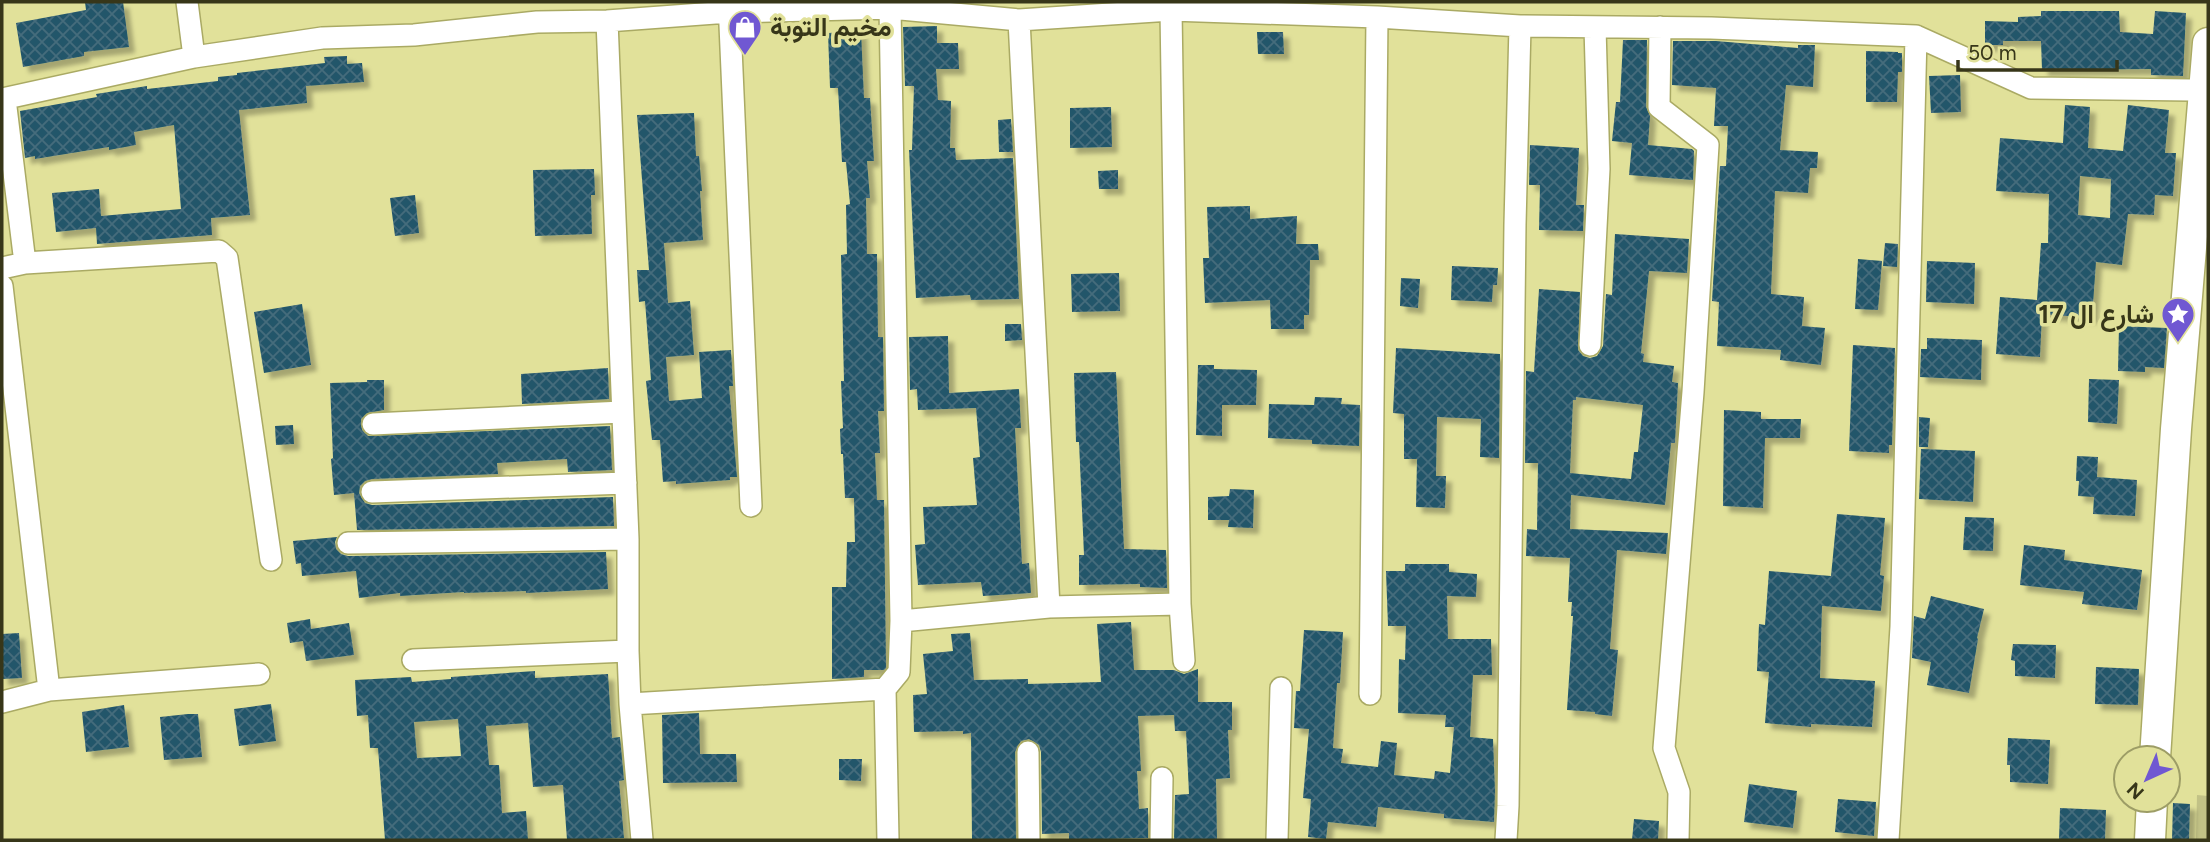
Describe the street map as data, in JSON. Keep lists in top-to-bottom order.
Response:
{
  "places": {
    "shop": ["مخيم التوبة"],
    "place": ["شارع ال 17"]
  },
  "scale_bar": "50 m",
  "north": "bottom left"
}
